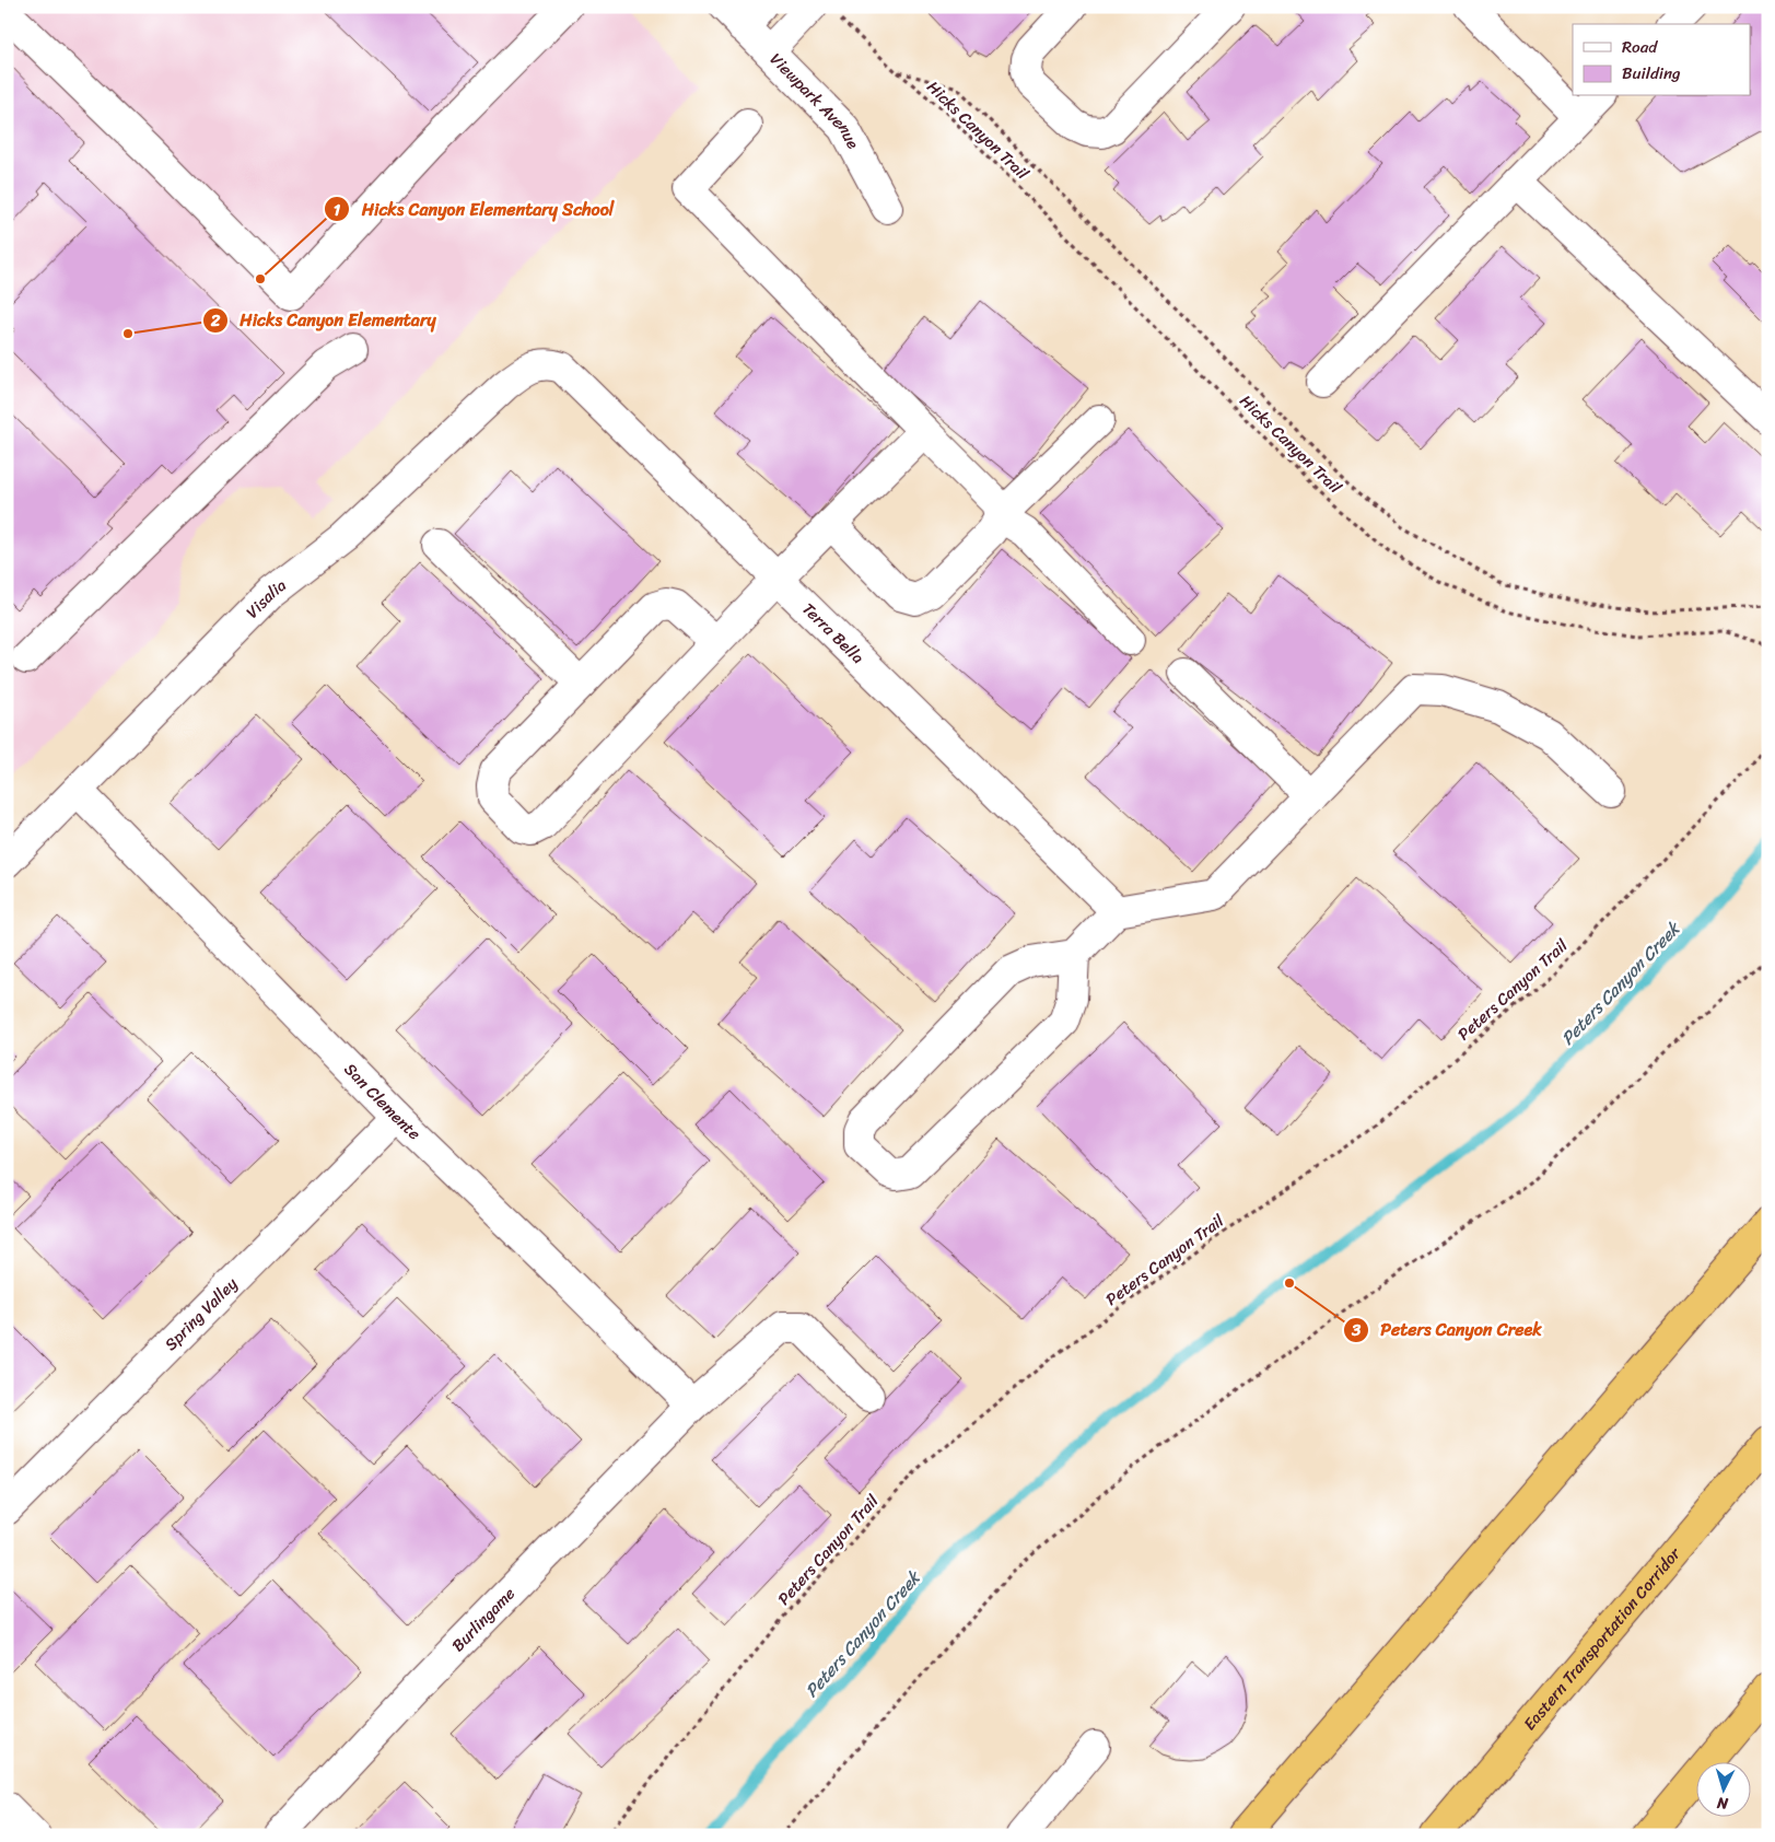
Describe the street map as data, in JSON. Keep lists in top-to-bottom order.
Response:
{
  "streets": {
    "highway": ["Eastern Transportation Corridor"],
    "street": [
      "Viewpark Avenue",
      "Visalia",
      "Terra Bella",
      "San Clemente",
      "Spring Valley",
      "Burlingame"
    ],
    "path": ["Hicks Canyon Trail", "Peters Canyon Trail"]
  },
  "crossings": [
    ["Visalia", "Terra Bella"],
    ["Visalia", "San Clemente"],
    ["San Clemente", "Spring Valley"],
    ["San Clemente", "Burlingame"]
  ],
  "water": ["Peters Canyon Creek"],
  "places": ["Hicks Canyon Elementary School", "Hicks Canyon Elementary", "Peters Canyon Creek"],
  "legend": ["Road", "Building"],
  "north": "bottom"
}
